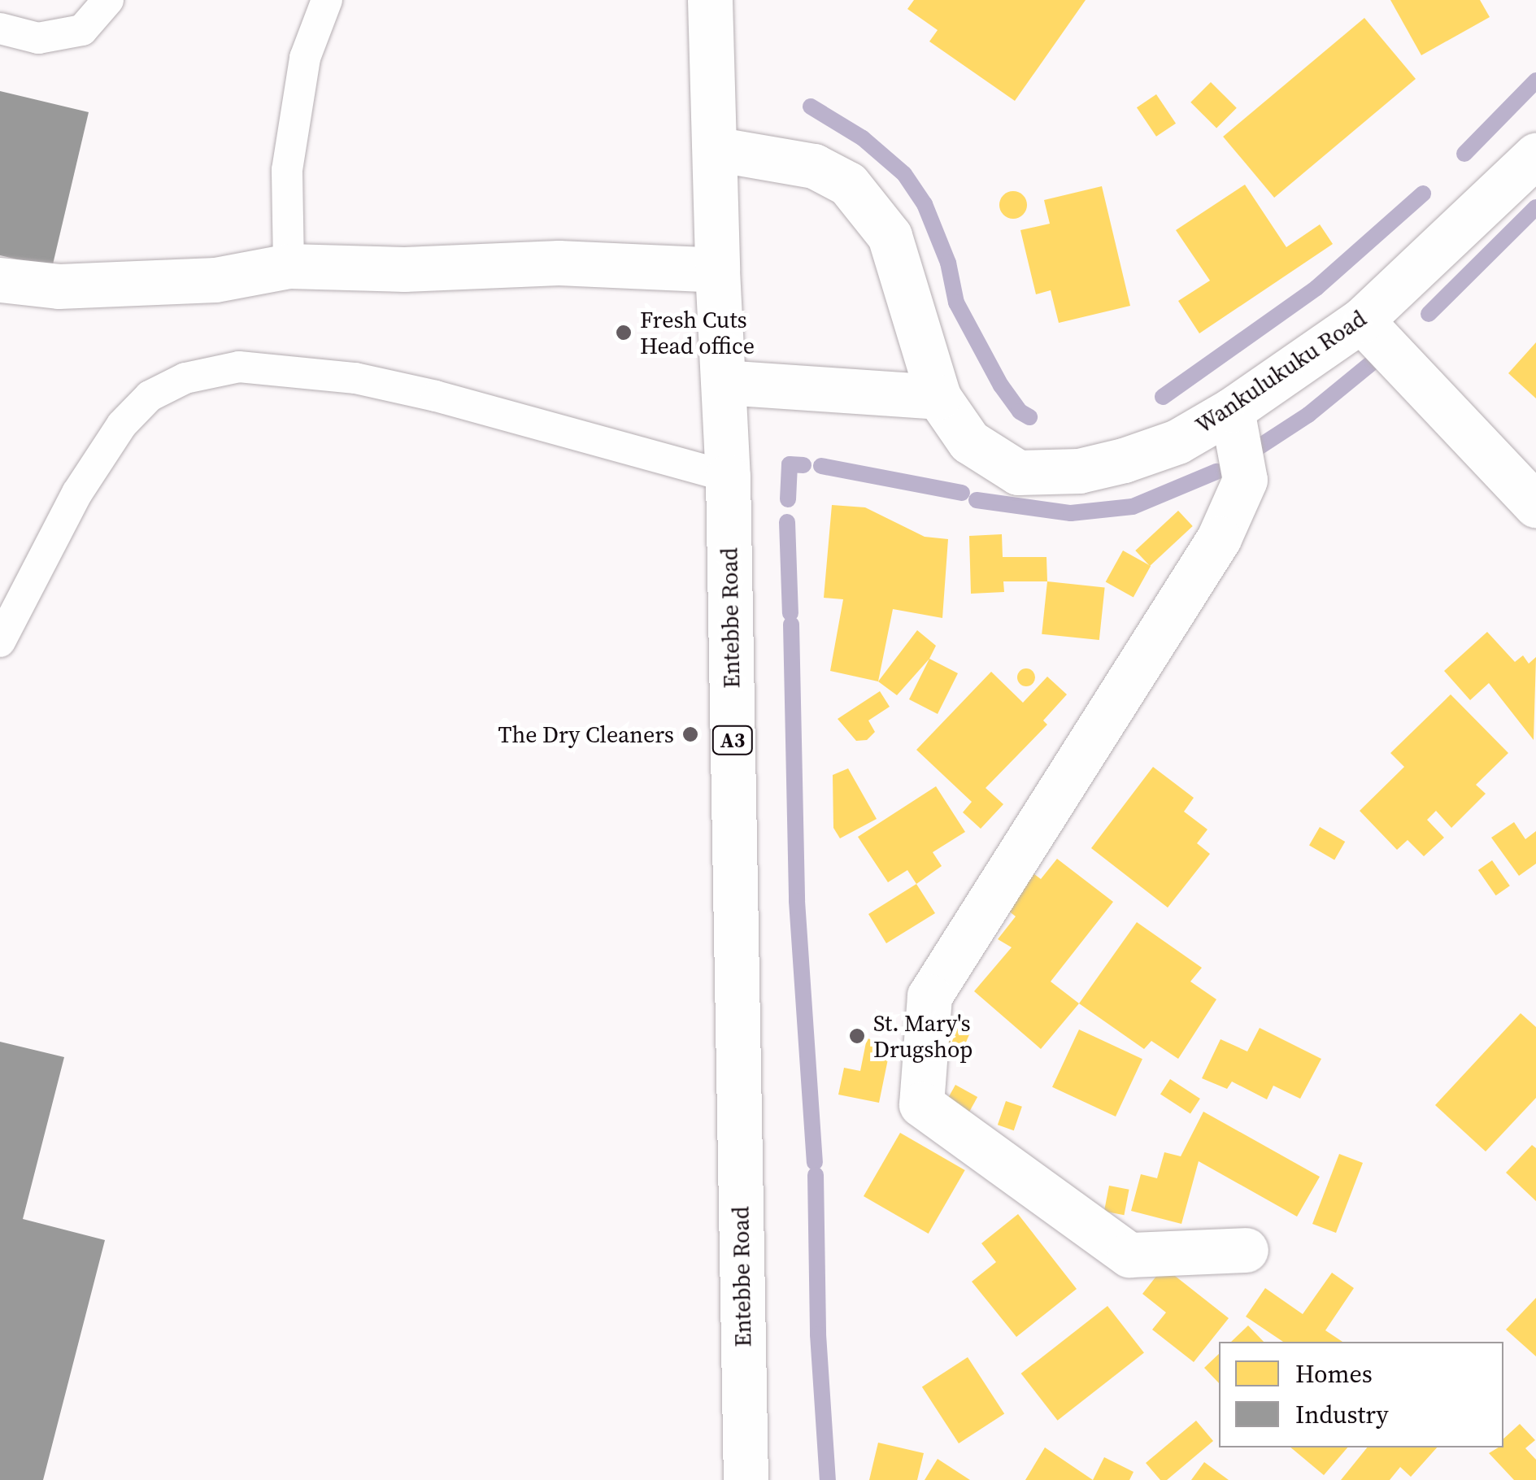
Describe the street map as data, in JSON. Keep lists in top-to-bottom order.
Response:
{
  "streets": {
    "main road": ["Wankulukuku Road", "Entebbe Road", "A3"]
  },
  "crossings": [
    ["Wankulukuku Road", "Entebbe Road"]
  ],
  "places": ["Fresh Cuts Head office", "The Dry Cleaners", "St. Mary's Drugshop"],
  "legend": ["Homes", "Industry"]
}
